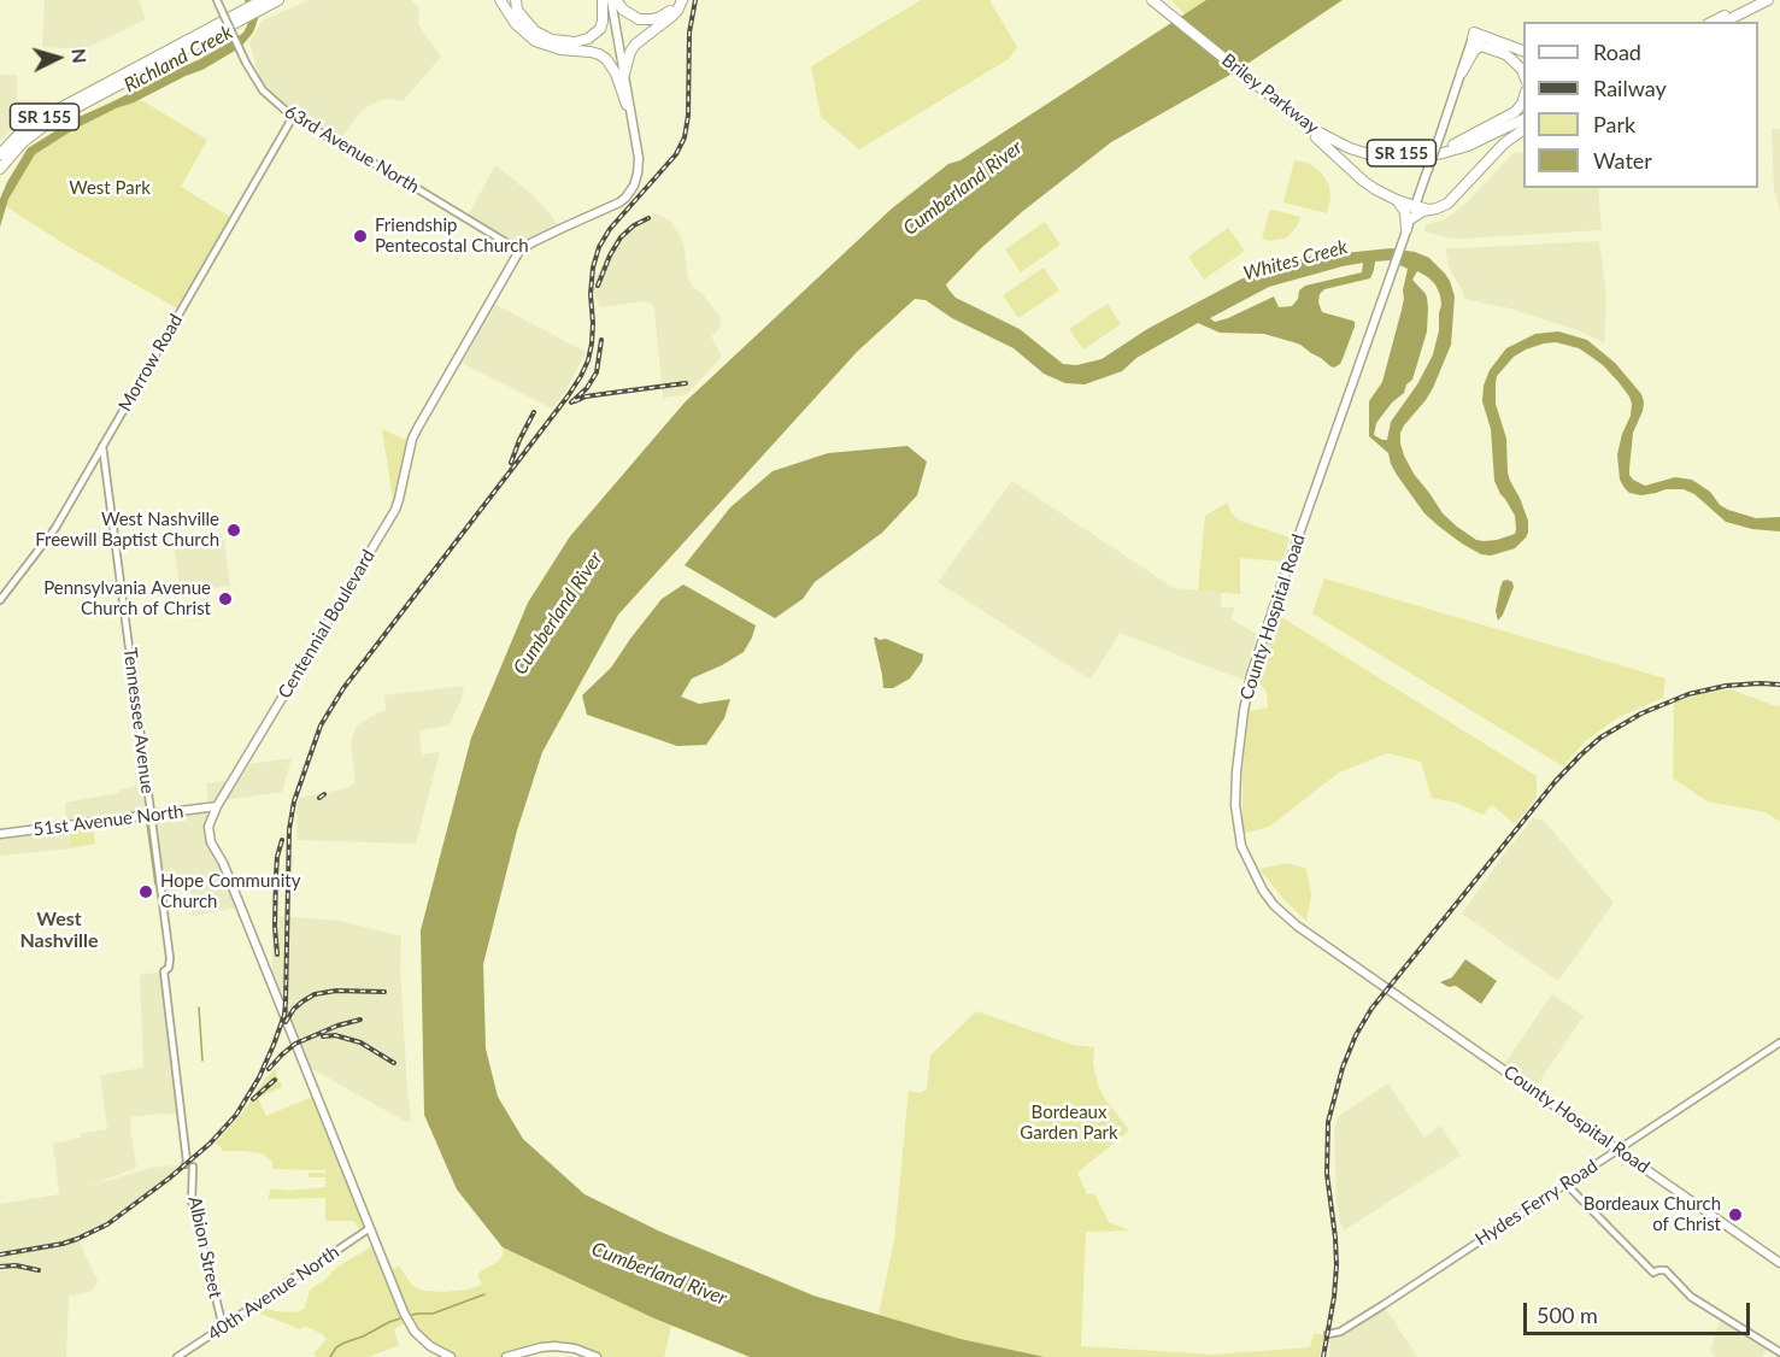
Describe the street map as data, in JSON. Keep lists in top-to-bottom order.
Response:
{
  "streets": {
    "highway": ["Briley Parkway", "SR 155"],
    "main road": ["County Hospital Road", "Centennial Boulevard", "51st Avenue North"],
    "street": [
      "63rd Avenue North",
      "Morrow Road",
      "Tennessee Avenue",
      "Hydes Ferry Road",
      "Albion Street",
      "40th Avenue North"
    ]
  },
  "crossings": [
    ["63rd Avenue North", "Morrow Road"],
    ["63rd Avenue North", "Centennial Boulevard"],
    ["Morrow Road", "Tennessee Avenue"],
    ["County Hospital Road", "Hydes Ferry Road"],
    ["Centennial Boulevard", "51st Avenue North"],
    ["Centennial Boulevard", "40th Avenue North"],
    ["Tennessee Avenue", "51st Avenue North"],
    ["Albion Street", "40th Avenue North"]
  ],
  "districts": ["West Nashville"],
  "water": ["Richland Creek", "Cumberland River", "Whites Creek"],
  "parks": ["West Park", "Bordeaux Garden Park"],
  "places": [
    "Friendship Pentecostal Church",
    "West Nashville Freewill Baptist Church",
    "Pennsylvania Avenue Church of Christ",
    "Hope Community Church",
    "Bordeaux Church of Christ"
  ],
  "legend": [
    "Road",
    "Railway",
    "Park",
    "Water"
  ],
  "scale_bar": "500 m",
  "north": "right"
}
